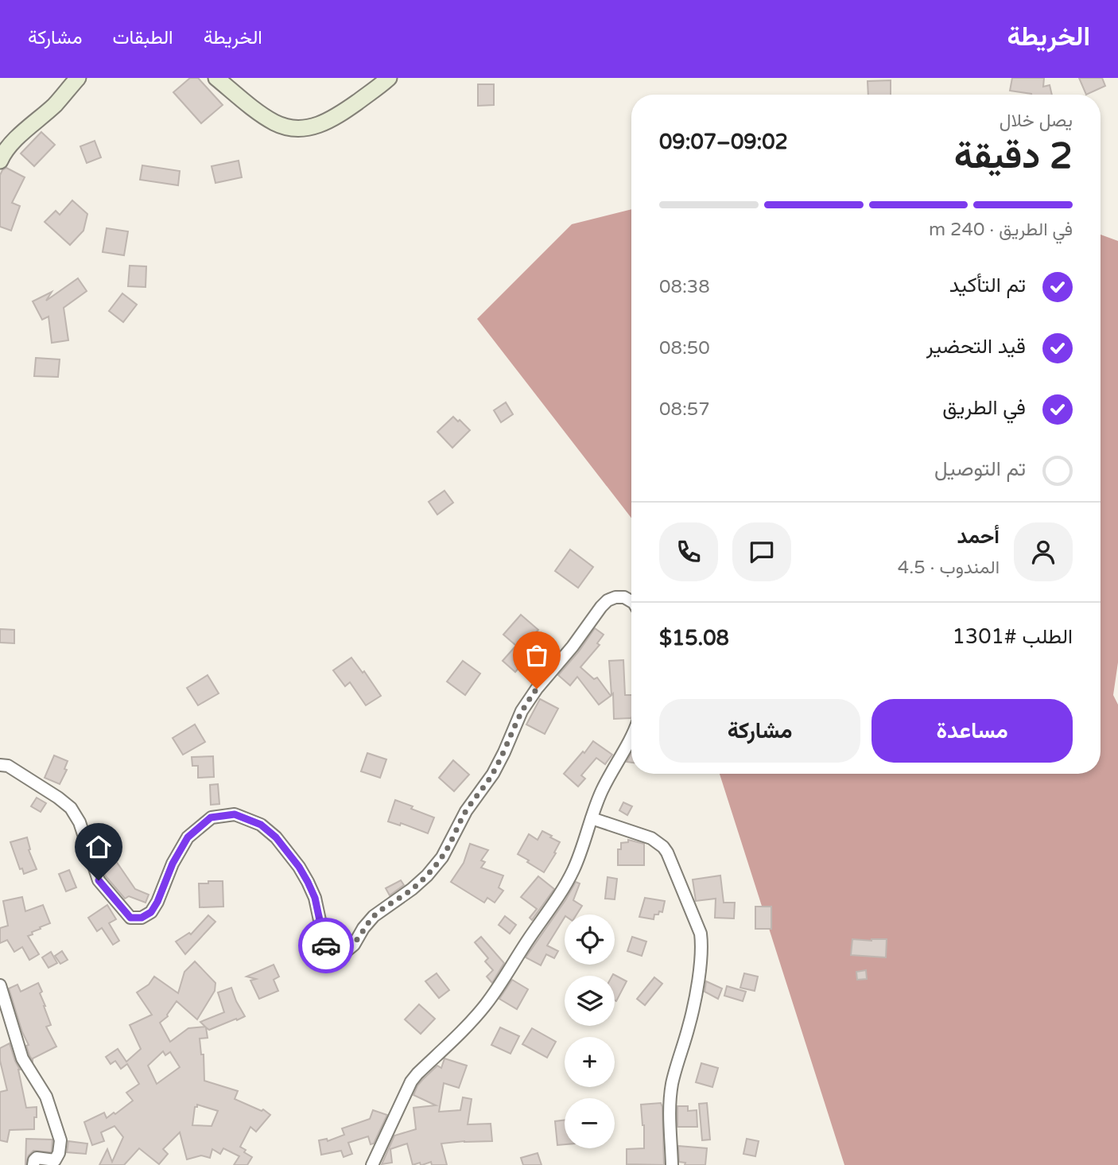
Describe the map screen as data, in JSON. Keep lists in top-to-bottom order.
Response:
{
  "page": {
    "header": "الخريطة",
    "nav": ["الخريطة", "الطبقات", "مشاركة"],
    "heading": ["2 دقيقة", "يصل خلال", "09:02–09:07"],
    "panel": [
      "أحمد",
      "المندوب · 4.5",
      "الطلب #1301",
      "$15.08"
    ],
    "bar": "في الطريق · 240 m",
    "list": [
      ["تم التأكيد", "08:38"],
      ["قيد التحضير", "08:50"],
      ["في الطريق", "08:57"],
      "تم التوصيل"
    ],
    "buttons": ["مساعدة", "مشاركة"],
    "map_buttons": ["+", "−"]
  }
}
